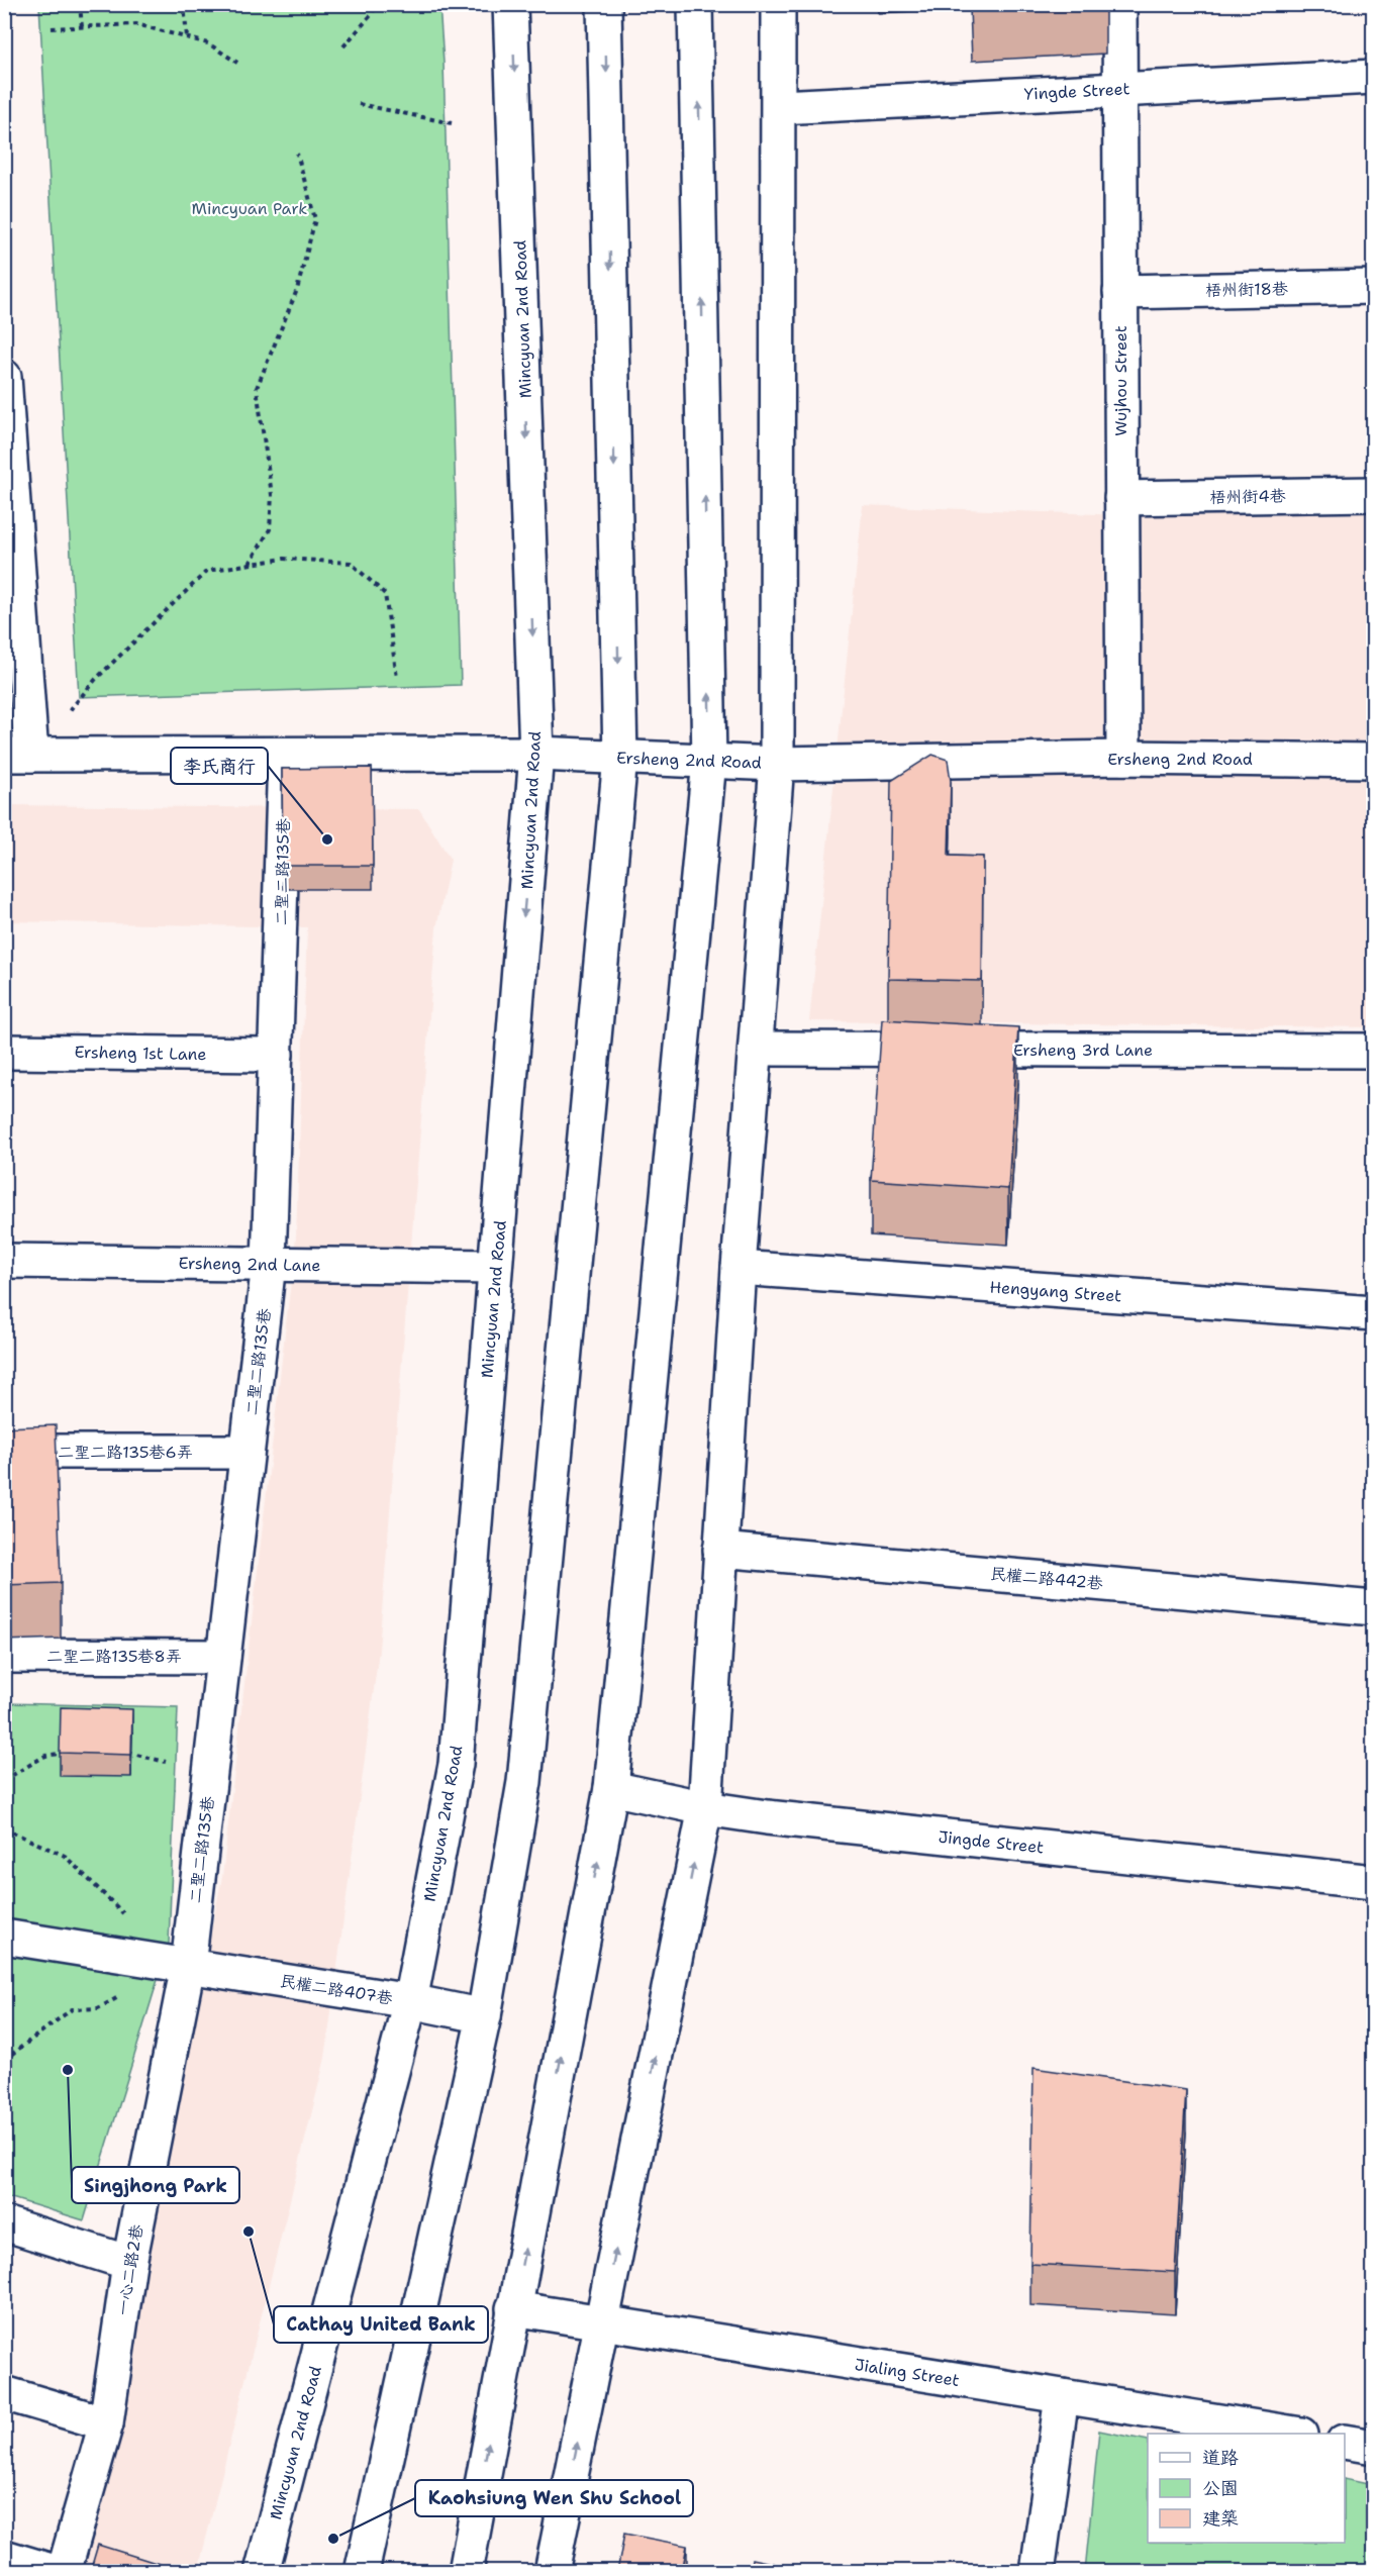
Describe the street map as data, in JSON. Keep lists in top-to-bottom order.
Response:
{
  "streets": {
    "street": [
      "Yingde Street",
      "梧州街18巷",
      "Mincyuan 2nd Road",
      "Wujhou Street",
      "梧州街4巷",
      "Ersheng 2nd Road",
      "二聖二路135巷",
      "Ersheng 3rd Lane",
      "Ersheng 1st Lane",
      "Ersheng 2nd Lane",
      "Hengyang Street",
      "二聖二路135巷6弄",
      "民權二路442巷",
      "二聖二路135巷8弄",
      "Jingde Street",
      "民權二路407巷",
      "一心二路2巷",
      "Jialing Street"
    ]
  },
  "crossings": [
    ["Yingde Street", "Wujhou Street"],
    ["梧州街18巷", "Wujhou Street"],
    ["Mincyuan 2nd Road", "Ersheng 2nd Road"],
    ["Mincyuan 2nd Road", "Ersheng 2nd Lane"],
    ["Mincyuan 2nd Road", "民權二路407巷"],
    ["Wujhou Street", "梧州街4巷"],
    ["Wujhou Street", "Ersheng 2nd Road"],
    ["Ersheng 2nd Road", "二聖二路135巷"],
    ["二聖二路135巷", "Ersheng 1st Lane"],
    ["二聖二路135巷", "Ersheng 2nd Lane"],
    ["二聖二路135巷", "二聖二路135巷6弄"],
    ["二聖二路135巷", "二聖二路135巷8弄"],
    ["二聖二路135巷", "民權二路407巷"],
    ["二聖二路135巷", "一心二路2巷"],
    ["民權二路407巷", "一心二路2巷"]
  ],
  "parks": ["Mincyuan Park"],
  "places": [
    "李氏商行",
    "Singjhong Park",
    "Cathay United Bank",
    "Kaohsiung Wen Shu School"
  ],
  "legend": ["道路", "公園", "建築"]
}
